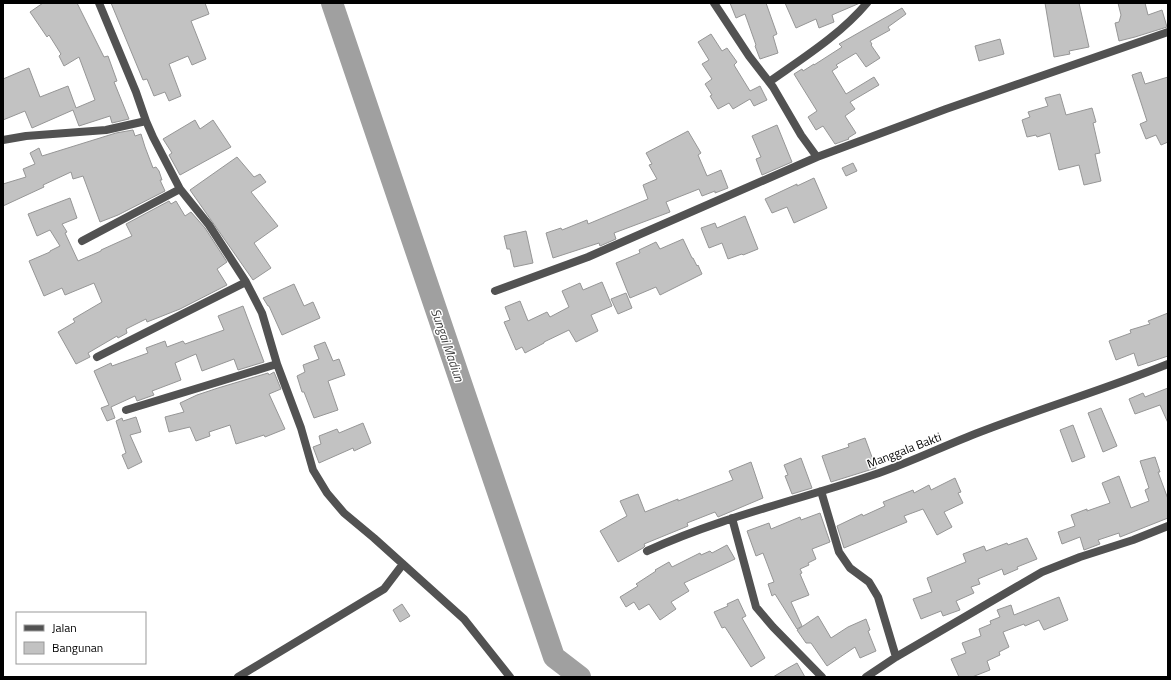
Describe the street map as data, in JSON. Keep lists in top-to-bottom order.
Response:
{
  "streets": {
    "street": ["Manggala Bakti"]
  },
  "water": ["Sungai Madiun"],
  "legend": ["Jalan", "Bangunan"]
}
